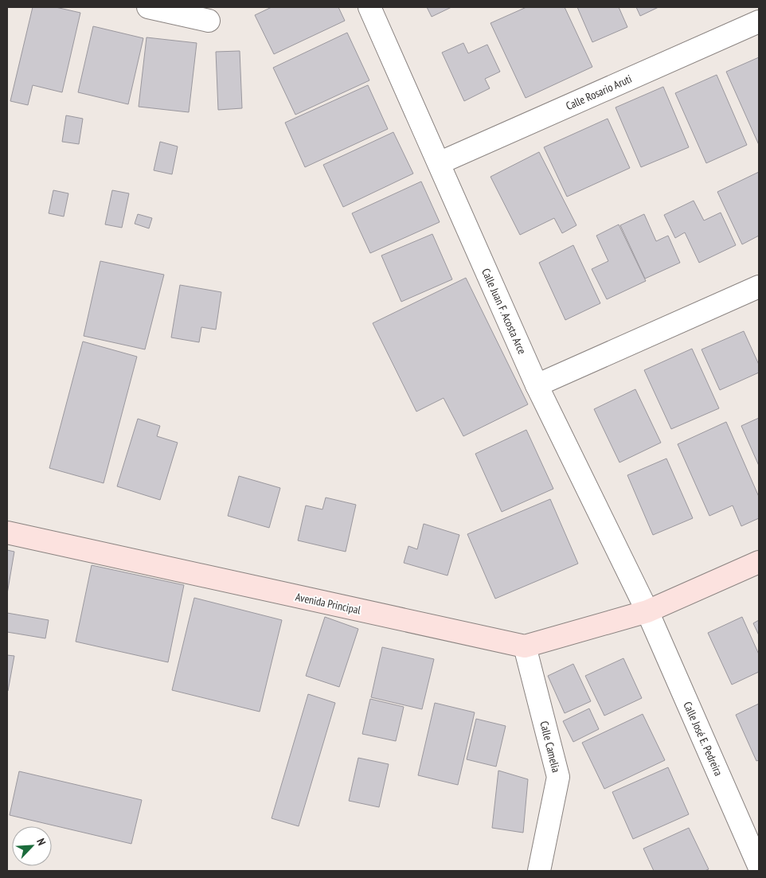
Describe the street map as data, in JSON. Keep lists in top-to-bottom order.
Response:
{
  "streets": {
    "street": [
      "Calle Rosario Aruti",
      "Calle Juan F. Acosta Arce",
      "Avenida Principal",
      "Calle José E. Pedreira",
      "Calle Camelia"
    ]
  },
  "crossings": [
    ["Calle Rosario Aruti", "Calle Juan F. Acosta Arce"],
    ["Calle Juan F. Acosta Arce", "Avenida Principal"],
    ["Calle Juan F. Acosta Arce", "Calle José E. Pedreira"],
    ["Avenida Principal", "Calle José E. Pedreira"],
    ["Avenida Principal", "Calle Camelia"]
  ],
  "north": "top right"
}
